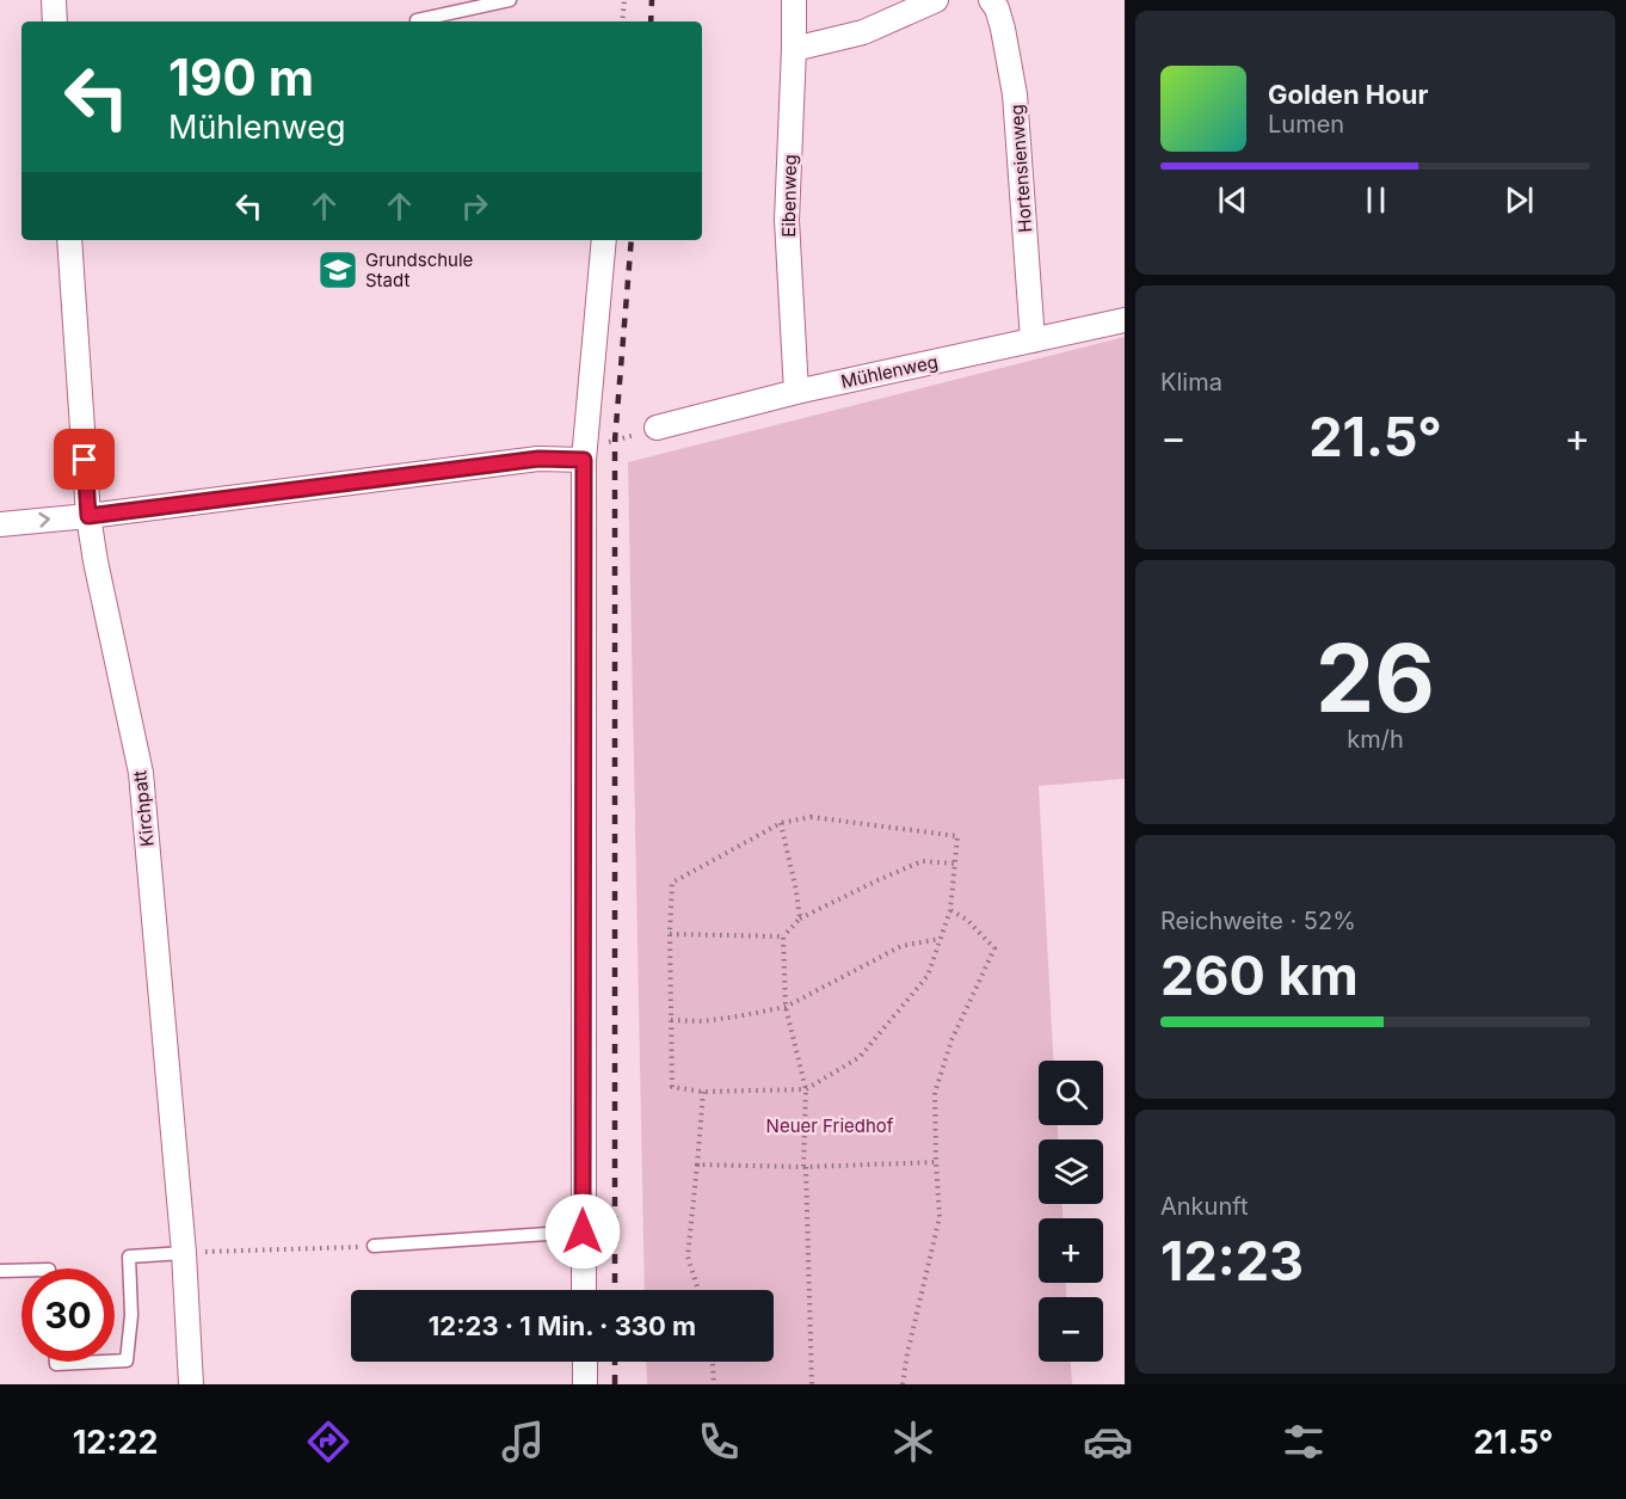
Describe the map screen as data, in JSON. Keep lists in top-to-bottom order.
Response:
{
  "streets": {
    "street": [
      "Hortensienweg",
      "Eibenweg",
      "Mühlenweg",
      "Kirchpatt"
    ]
  },
  "crossings": [
    ["Hortensienweg", "Mühlenweg"],
    ["Eibenweg", "Mühlenweg"]
  ],
  "parks": ["Neuer Friedhof"],
  "places": {
    "school or university": ["Grundschule Stadt"]
  },
  "page": {
    "turn": ["190 m", "Mühlenweg"],
    "song": ["Golden Hour", "Lumen"],
    "tile": [
      "Klima",
      ["26", "km/h"],
      ["Reichweite · 52%", "260 km"],
      ["Ankunft", "12:23"]
    ],
    "heat": ["−", "21.5°", "+"],
    "map_buttons": ["+", "−"],
    "limit": "30",
    "trip": "12:23 · 1 Min. · 330 m",
    "tabs": ["12:22", "21.5°"]
  }
}
